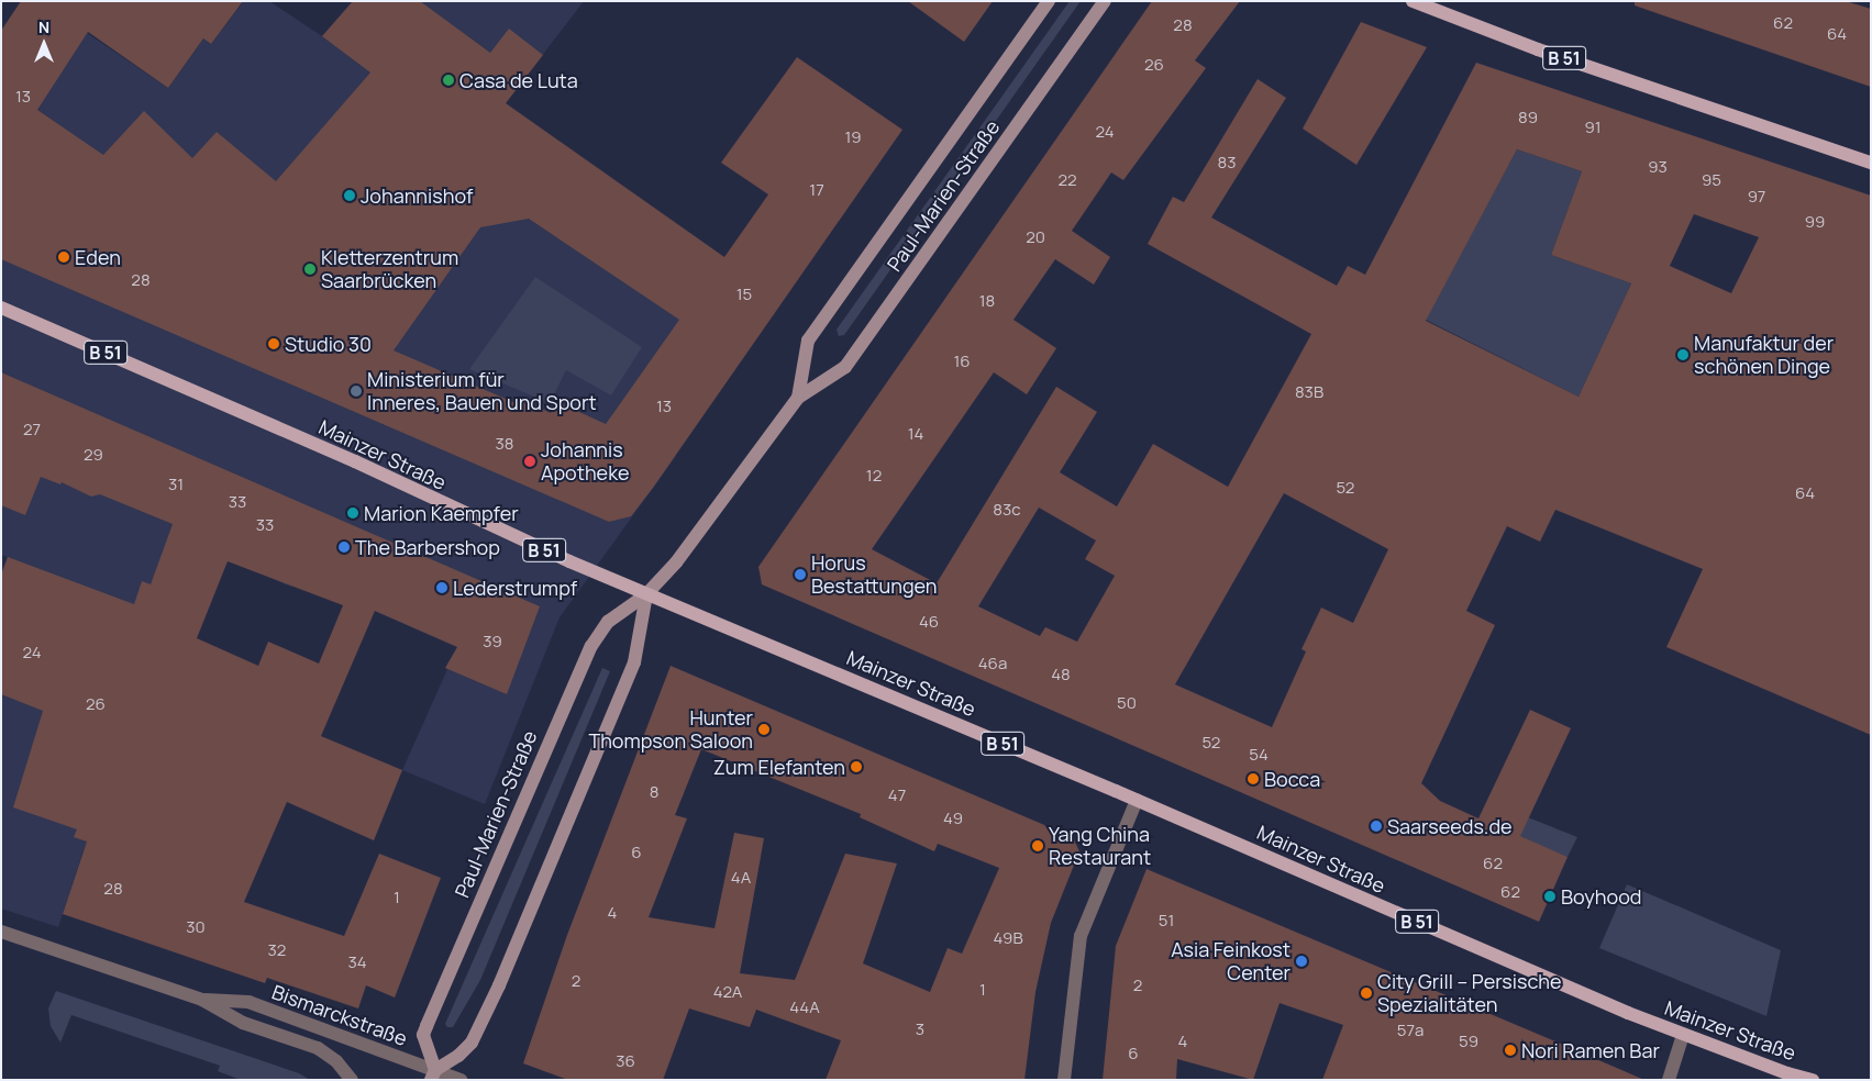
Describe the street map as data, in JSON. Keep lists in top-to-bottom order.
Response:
{
  "streets": {
    "main road": ["B 51", "Paul-Marien-Straße", "Mainzer Straße"],
    "street": ["Bismarckstraße"]
  },
  "crossings": [
    ["Paul-Marien-Straße", "Mainzer Straße"],
    ["Paul-Marien-Straße", "Bismarckstraße"]
  ],
  "places": [
    "Casa de Luta",
    "Johannishof",
    "Eden",
    "Kletterzentrum Saarbrücken",
    "Studio 30",
    "Manufaktur der schönen Dinge",
    "Ministerium für Inneres, Bauen und Sport",
    "Johannis Apotheke",
    "Marion Kaempfer",
    "The Barbershop",
    "Horus Bestattungen",
    "Lederstrumpf",
    "Hunter Thompson Saloon",
    "Zum Elefanten",
    "Bocca",
    "Saarseeds.de",
    "Yang China Restaurant",
    "Boyhood",
    "Asia Feinkost Center",
    "City Grill – Persische Spezialitäten",
    "Nori Ramen Bar"
  ],
  "house_numbers": [
    "62",
    "28",
    "64",
    "26",
    "13",
    "89",
    "91",
    "24",
    "19",
    "83",
    "93",
    "22",
    "95",
    "17",
    "97",
    "99",
    "20",
    "28",
    "15",
    "18",
    "16",
    "83B",
    "13",
    "27",
    "14",
    "38",
    "29",
    "12",
    "31",
    "52",
    "64",
    "33",
    "83c",
    "33",
    "46",
    "39",
    "24",
    "46a",
    "48",
    "50",
    "26",
    "52",
    "54",
    "8",
    "47",
    "49",
    "6",
    "62",
    "4A",
    "28",
    "62",
    "1",
    "4",
    "51",
    "30",
    "49B",
    "32",
    "34",
    "2",
    "2",
    "1",
    "42A",
    "44A",
    "3",
    "57a",
    "4",
    "59",
    "6",
    "36"
  ],
  "north": "top"
}
